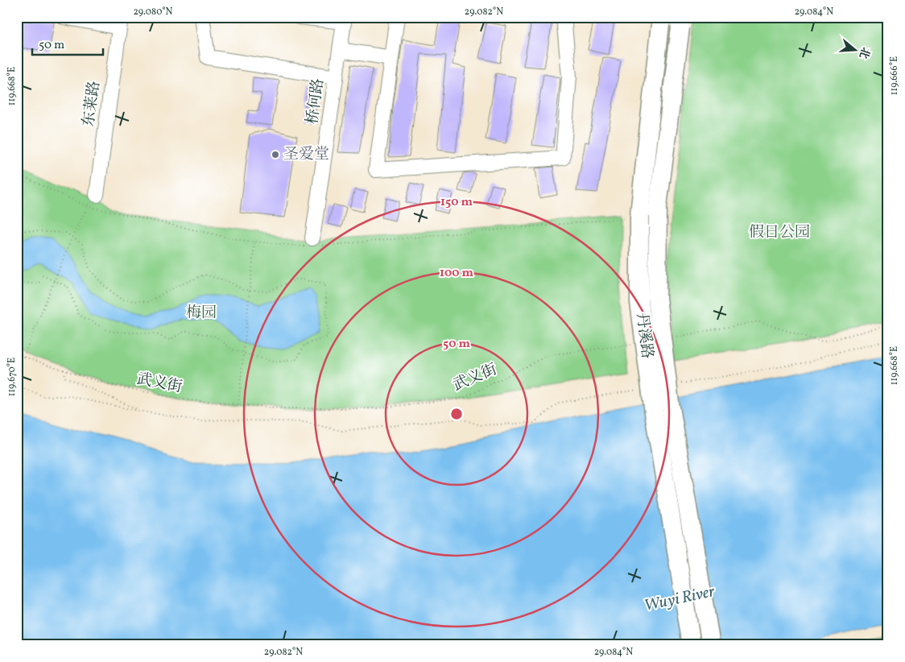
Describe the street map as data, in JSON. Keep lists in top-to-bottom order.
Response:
{
  "streets": {
    "main road": ["丹溪路"],
    "street": ["桥何路", "东莱路"],
    "path": ["武义街"]
  },
  "water": ["Wuyi River"],
  "parks": ["假日公园", "梅园"],
  "places": ["圣爱堂"],
  "scale_bar": "50 m",
  "north": "right",
  "coordinates": [
    "29.080°N",
    "29.082°N",
    "29.084°N",
    "119.666°E",
    "119.668°E",
    "119.670°E"
  ],
  "rings": ["150 m", "100 m", "50 m"]
}
